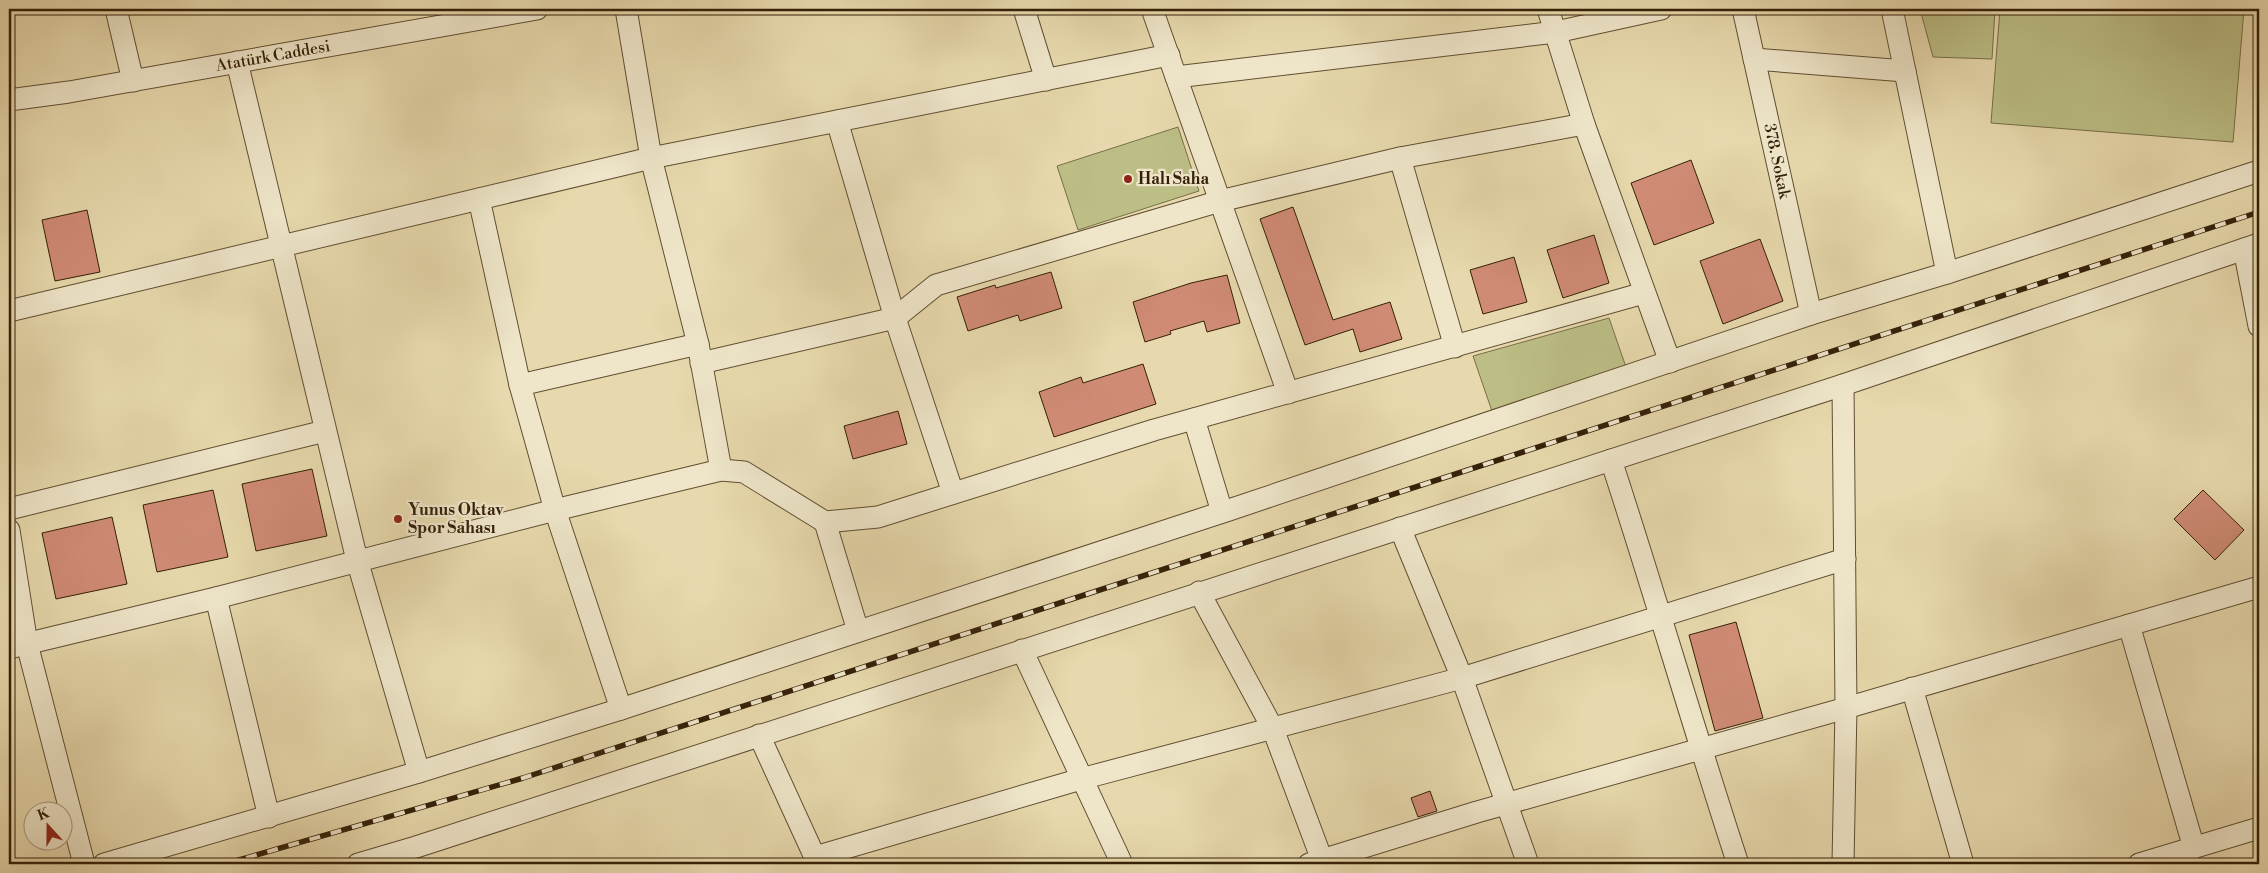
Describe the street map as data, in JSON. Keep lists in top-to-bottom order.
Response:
{
  "streets": {
    "street": ["Atatürk Caddesi", "378. Sokak"]
  },
  "places": ["Halı Saha", "Yunus Oktav Spor Sahası"],
  "north": "top"
}
